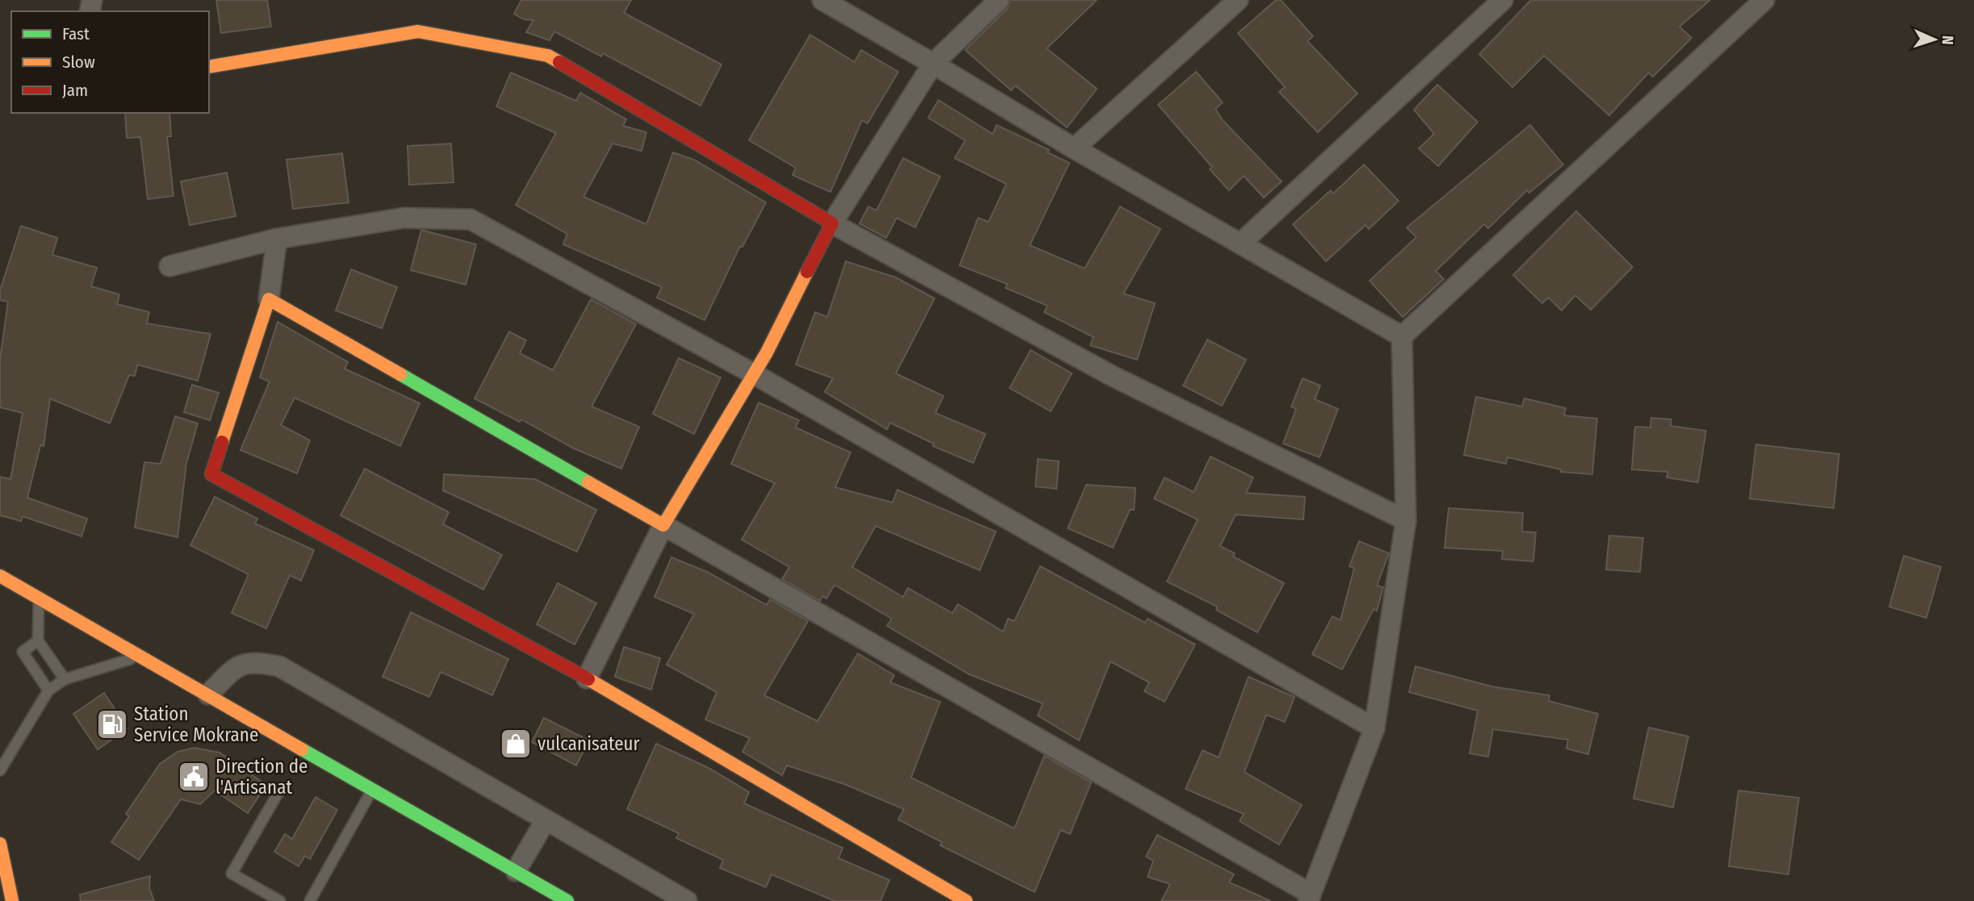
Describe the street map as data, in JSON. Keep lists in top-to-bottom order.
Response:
{
  "places": {
    "fuel station": ["Station Service Mokrane"],
    "shop": ["vulcanisateur"],
    "public building": ["Direction de l'Artisanat"]
  },
  "legend": ["Fast", "Slow", "Jam"],
  "north": "right"
}
